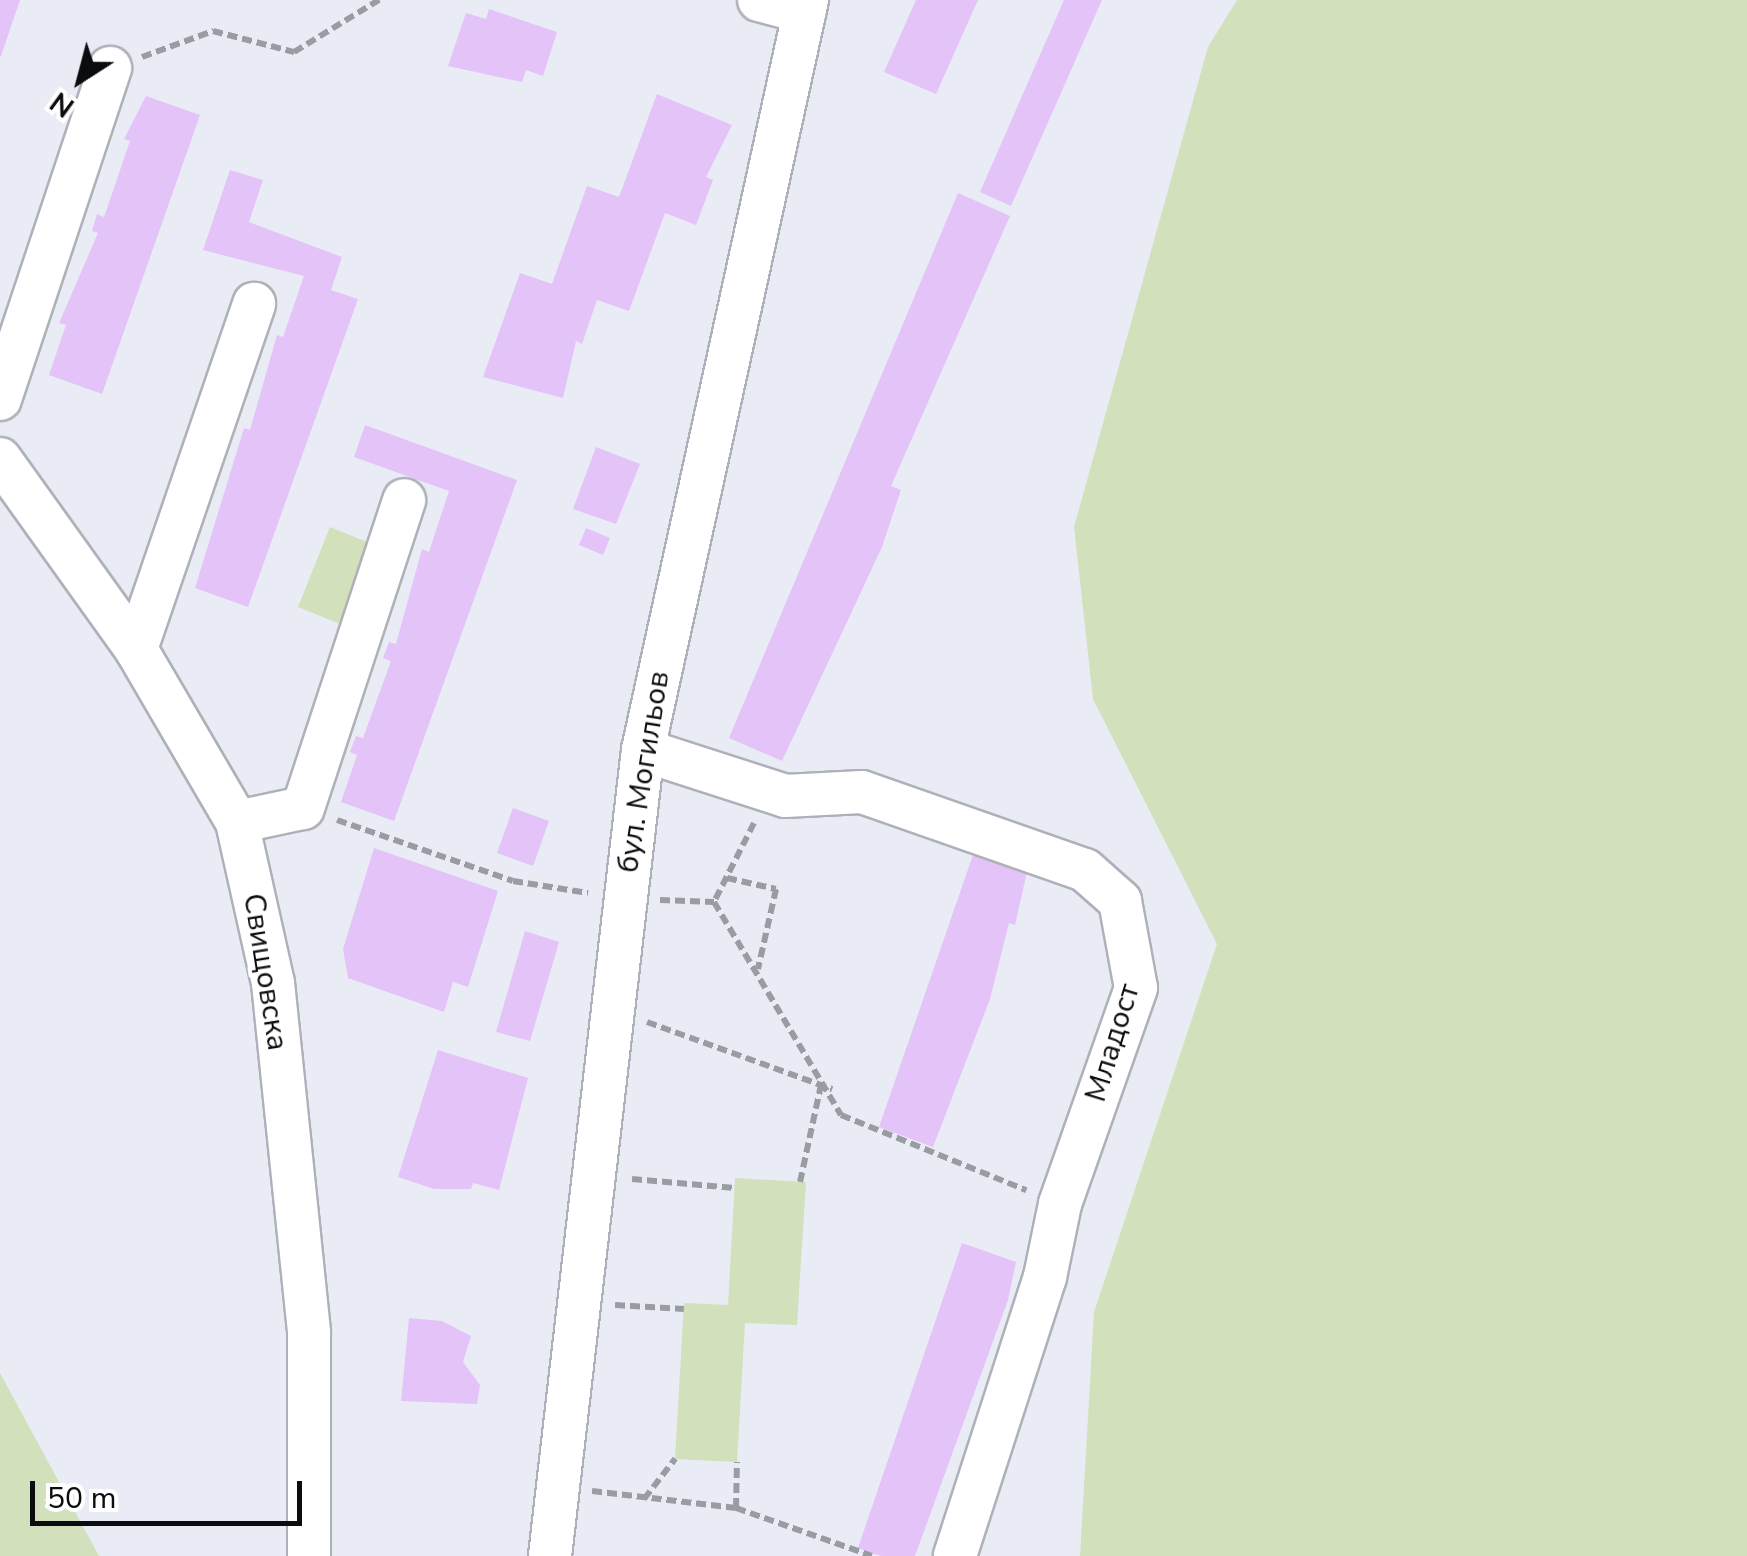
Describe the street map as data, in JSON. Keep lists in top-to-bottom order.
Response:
{
  "streets": {
    "street": ["бул. Могильов", "Свищовска", "Младост"]
  },
  "crossings": [
    ["бул. Могильов", "Младост"]
  ],
  "scale_bar": "50 m",
  "north": "bottom left"
}
